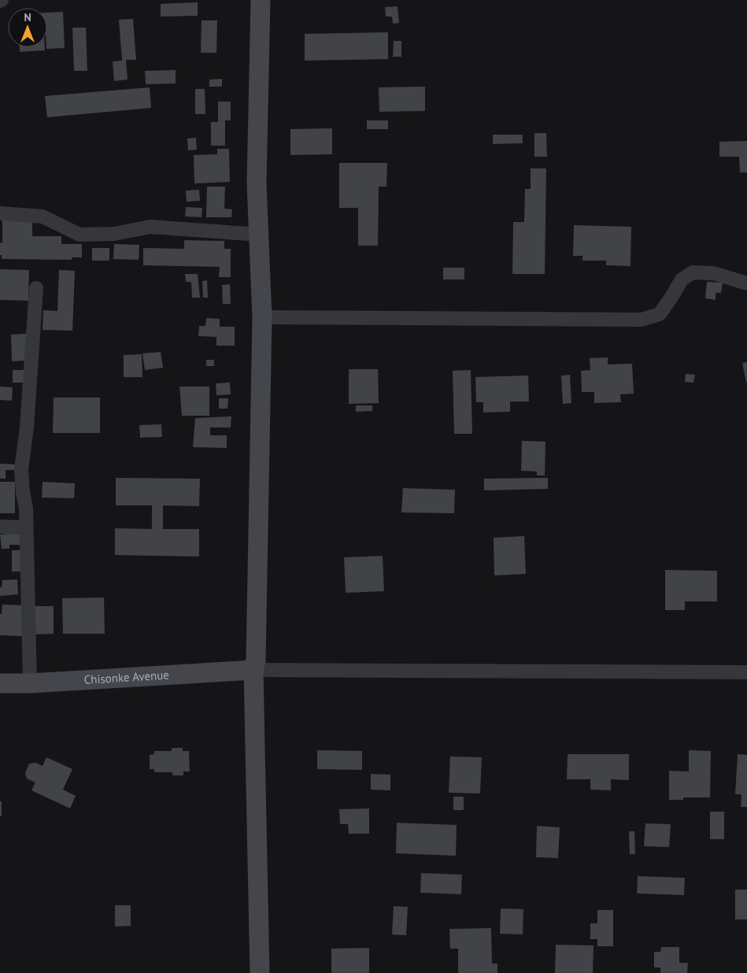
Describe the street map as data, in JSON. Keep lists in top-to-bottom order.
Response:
{
  "streets": {
    "main road": ["Chisonke Avenue"]
  },
  "north": "top"
}
